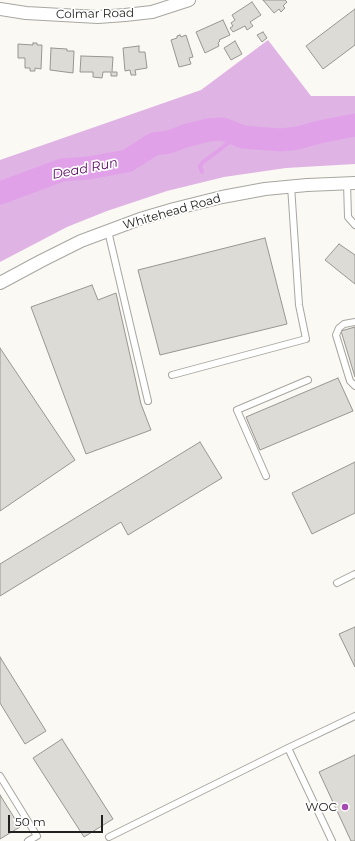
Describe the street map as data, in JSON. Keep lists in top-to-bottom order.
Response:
{
  "streets": {
    "street": ["Colmar Road", "Whitehead Road"]
  },
  "water": ["Dead Run"],
  "places": ["WOC"],
  "scale_bar": "50 m"
}
